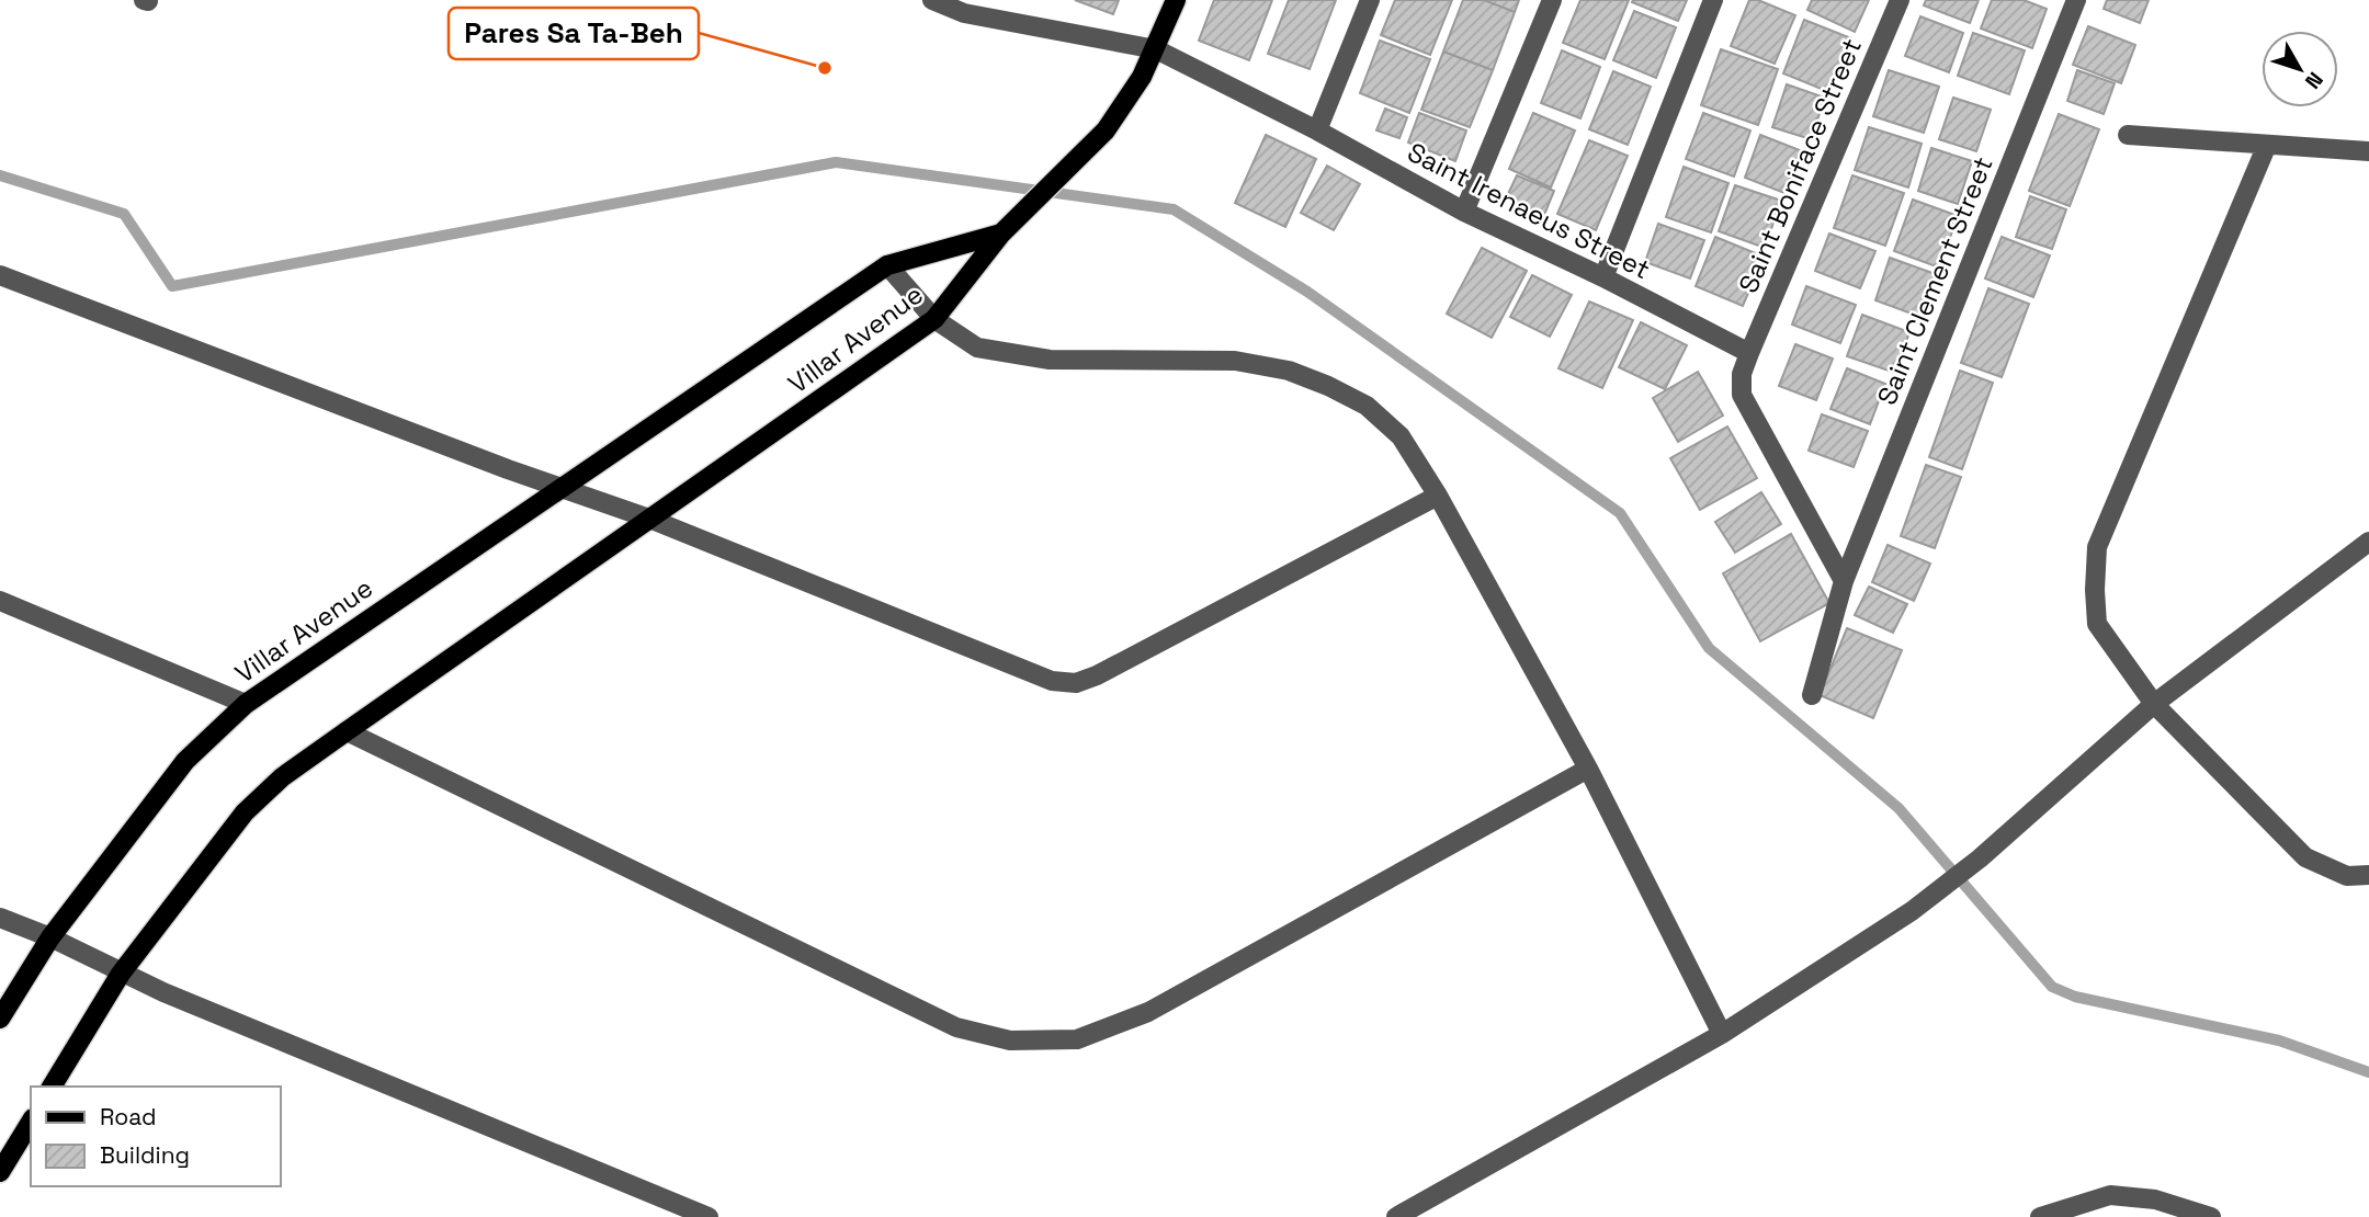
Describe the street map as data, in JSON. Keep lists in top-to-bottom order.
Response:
{
  "streets": {
    "main road": ["Villar Avenue"],
    "street": ["Saint Boniface Street", "Saint Irenaeus Street", "Saint Clement Street"]
  },
  "crossings": [
    ["Saint Boniface Street", "Saint Irenaeus Street"]
  ],
  "places": ["Pares Sa Ta-Beh"],
  "legend": ["Road", "Building"],
  "north": "bottom right"
}
